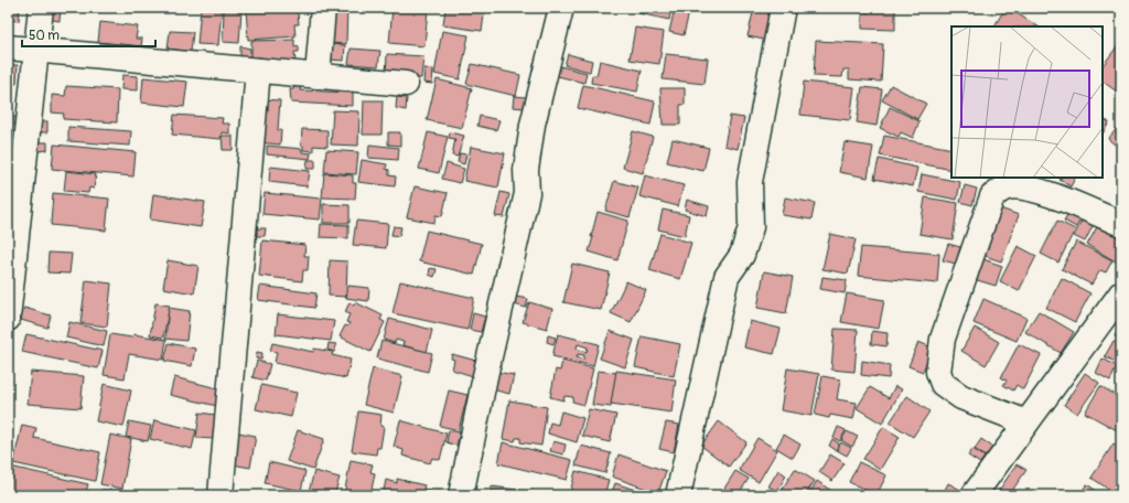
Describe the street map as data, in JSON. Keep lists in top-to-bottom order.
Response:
{
  "scale_bar": "50 m"
}
